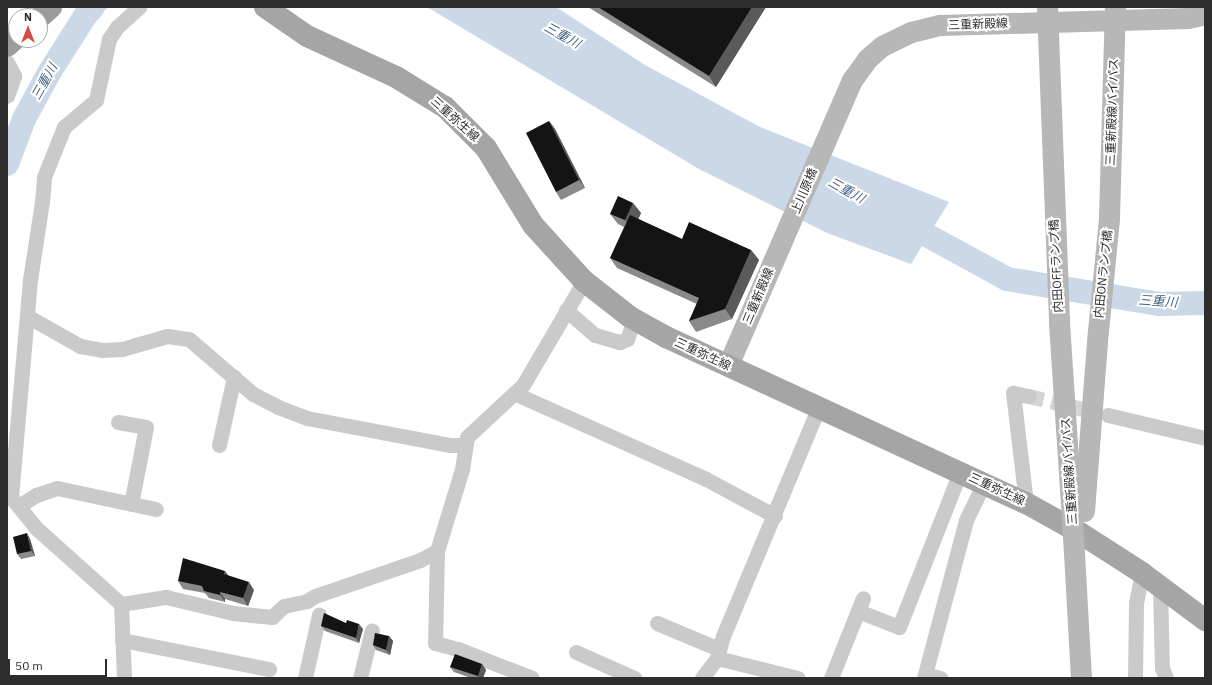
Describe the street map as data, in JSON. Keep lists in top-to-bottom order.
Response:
{
  "streets": {
    "main road": [
      "三重新殿線",
      "三重新殿線バイパス",
      "三重弥生線",
      "上川原橋",
      "内田OFFランプ橋",
      "内田ONランプ橋"
    ]
  },
  "crossings": [
    ["三重新殿線", "三重新殿線バイパス"],
    ["三重新殿線", "三重弥生線"],
    ["三重新殿線", "上川原橋"],
    ["三重新殿線", "内田OFFランプ橋"],
    ["三重新殿線バイパス", "内田OFFランプ橋"],
    ["三重新殿線バイパス", "内田ONランプ橋"]
  ],
  "water": ["三重川"],
  "scale_bar": "50 m",
  "north": "top"
}
